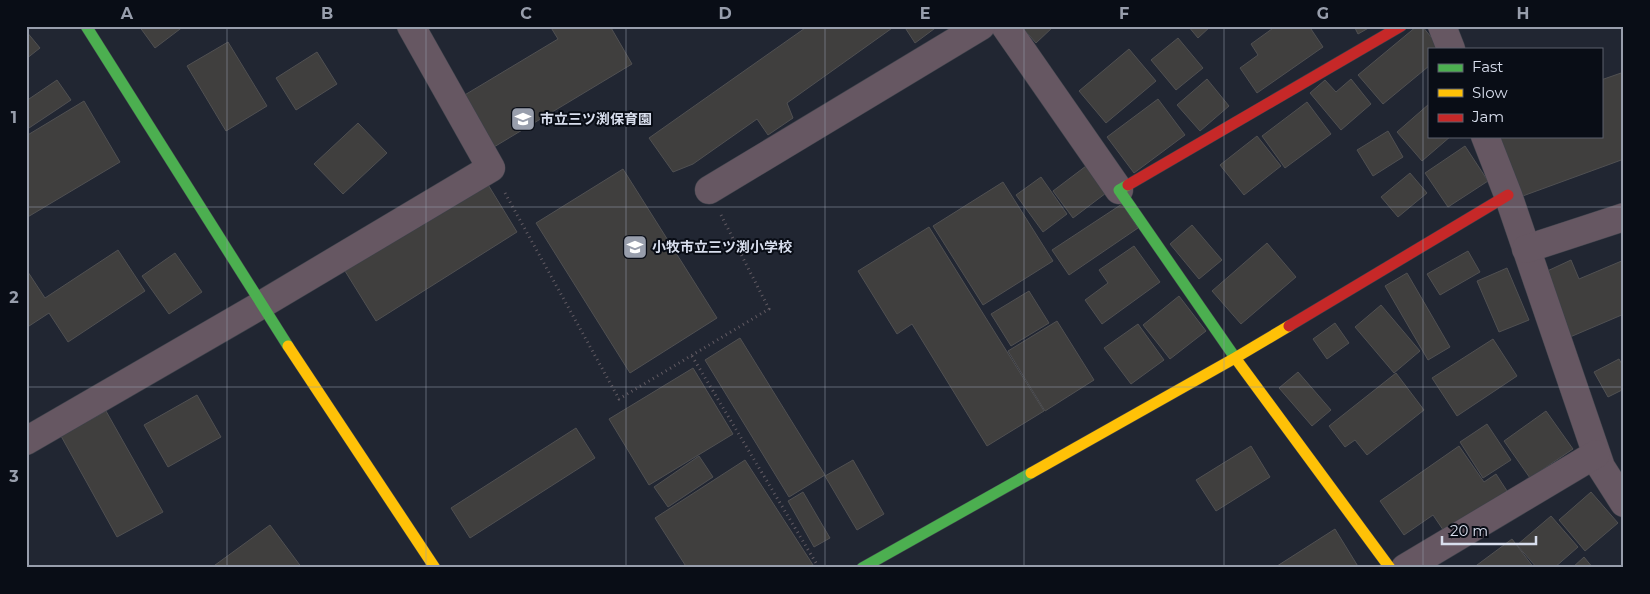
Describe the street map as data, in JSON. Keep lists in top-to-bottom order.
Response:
{
  "places": {
    "school or university": ["市立三ツ渕保育園", "小牧市立三ツ渕小学校"]
  },
  "legend": ["Fast", "Slow", "Jam"],
  "scale_bar": "20 m",
  "grid": {
    "columns": [
      "A",
      "B",
      "C",
      "D",
      "E",
      "F",
      "G",
      "H"
    ],
    "rows": ["1", "2", "3"]
  }
}
